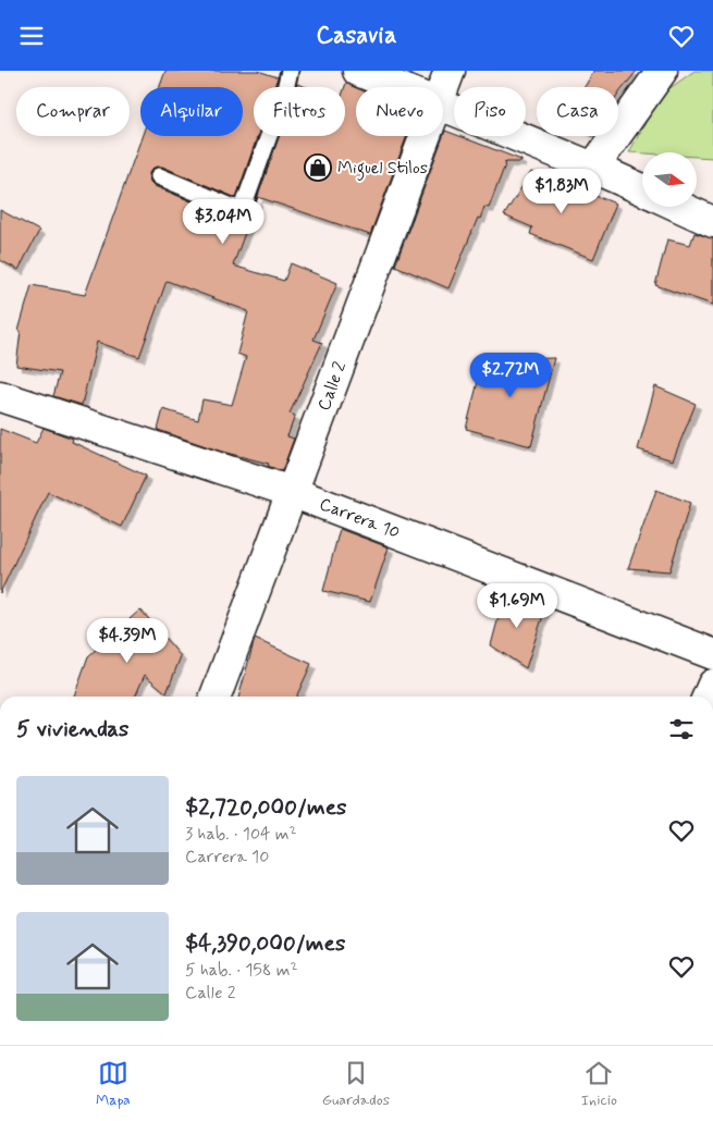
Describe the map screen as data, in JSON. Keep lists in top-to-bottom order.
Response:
{
  "streets": {
    "street": ["Calle 2", "Carrera 10"]
  },
  "crossings": [
    ["Calle 2", "Carrera 10"]
  ],
  "places": {
    "shop": ["Miguel Stilos"]
  },
  "north": "right",
  "page": {
    "header": "Casavia",
    "chip": [
      "Comprar",
      "Alquilar",
      "Filtros",
      "Nuevo",
      "Piso",
      "Casa"
    ],
    "price": [
      "$1.83M",
      "$3.04M",
      "$2.72M",
      "$1.69M",
      "$4.39M"
    ],
    "heading": "5 viviendas",
    "list": [
      {
        "name": "$2,720,000/mes",
        "note": "3 hab. · 104 m² · Carrera 10"
      },
      {
        "name": "$4,390,000/mes",
        "note": "5 hab. · 158 m² · Calle 2"
      }
    ],
    "tabs": ["Mapa", "Guardados", "Inicio"]
  }
}
